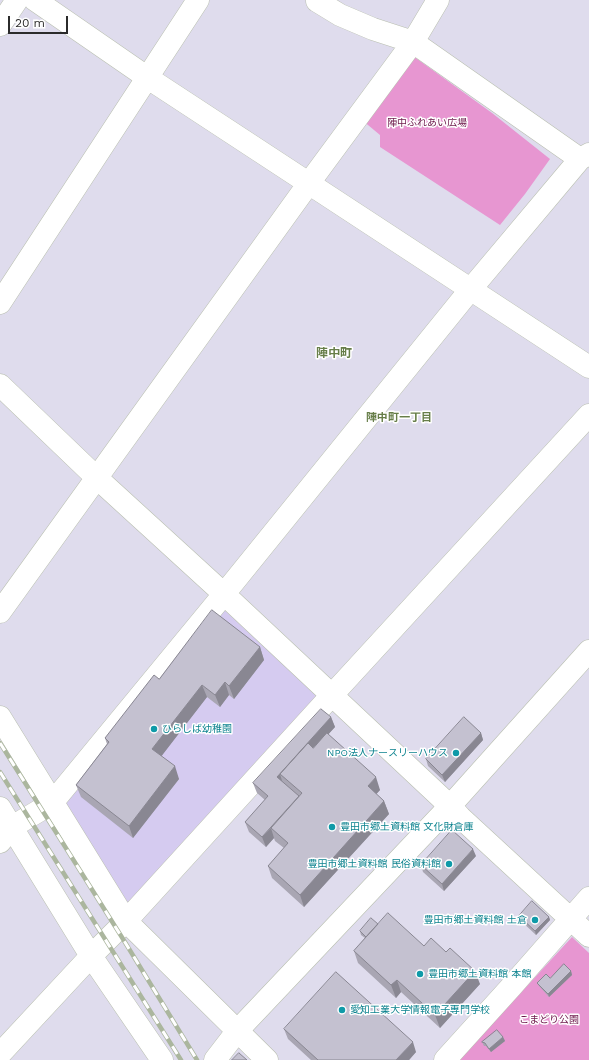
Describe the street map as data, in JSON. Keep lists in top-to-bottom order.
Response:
{
  "districts": ["陣中町", "陣中町一丁目"],
  "parks": ["陣中ふれあい広場", "こまどり公園"],
  "places": [
    "ひらしば幼稚園",
    "NPO法人ナースリーハウス",
    "豊田市郷土資料館 文化財倉庫",
    "豊田市郷土資料館 民俗資料館",
    "豊田市郷土資料館 土倉",
    "豊田市郷土資料館 本館",
    "愛知工業大学情報電子専門学校"
  ],
  "scale_bar": "20 m"
}
